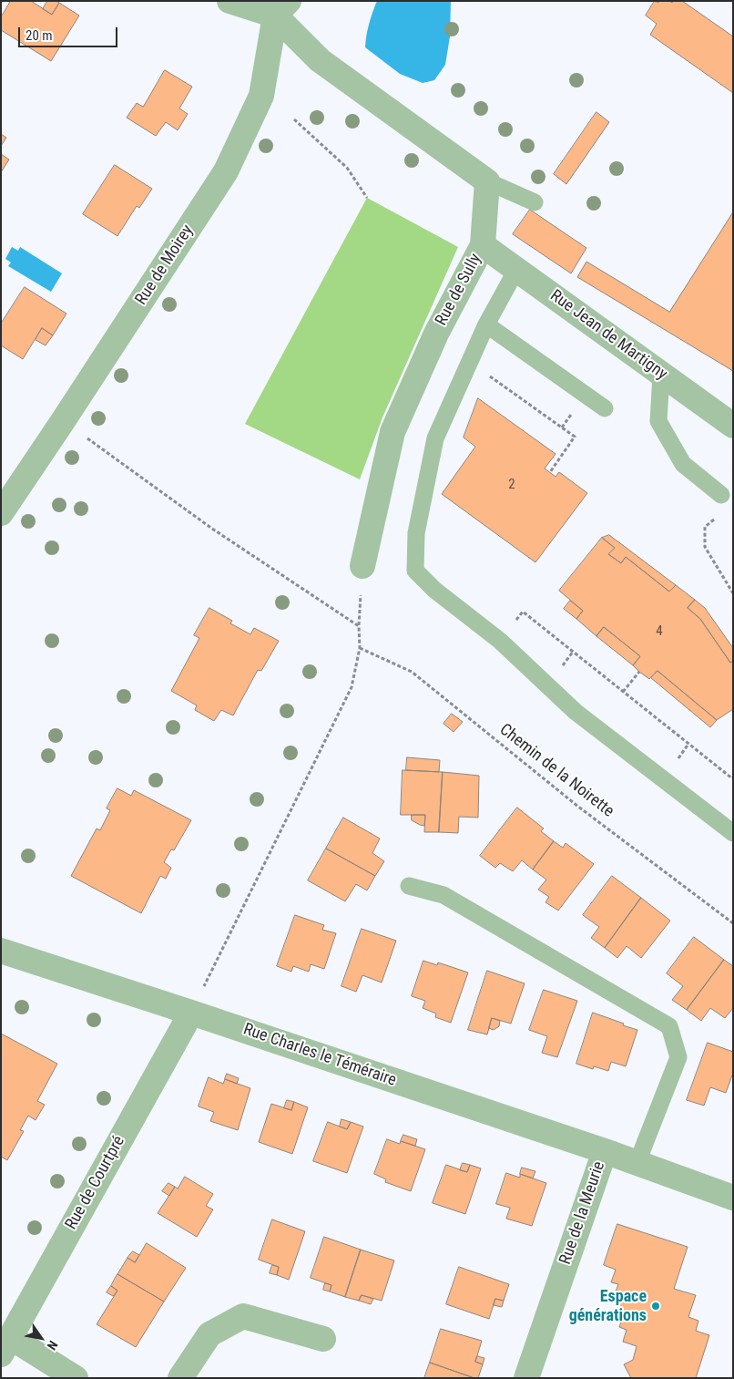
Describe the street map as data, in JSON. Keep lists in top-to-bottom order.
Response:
{
  "streets": {
    "street": [
      "Rue de Moirey",
      "Rue de Sully",
      "Rue Jean de Martigny",
      "Rue Charles le Téméraire",
      "Rue de Courtpré",
      "Rue de la Meurie"
    ],
    "path": ["Chemin de la Noirette"]
  },
  "crossings": [
    ["Rue de Sully", "Rue Jean de Martigny"],
    ["Rue Charles le Téméraire", "Rue de Courtpré"],
    ["Rue Charles le Téméraire", "Rue de la Meurie"]
  ],
  "places": ["Espace générations"],
  "house_numbers": ["2", "4"],
  "scale_bar": "20 m",
  "north": "bottom right"
}
